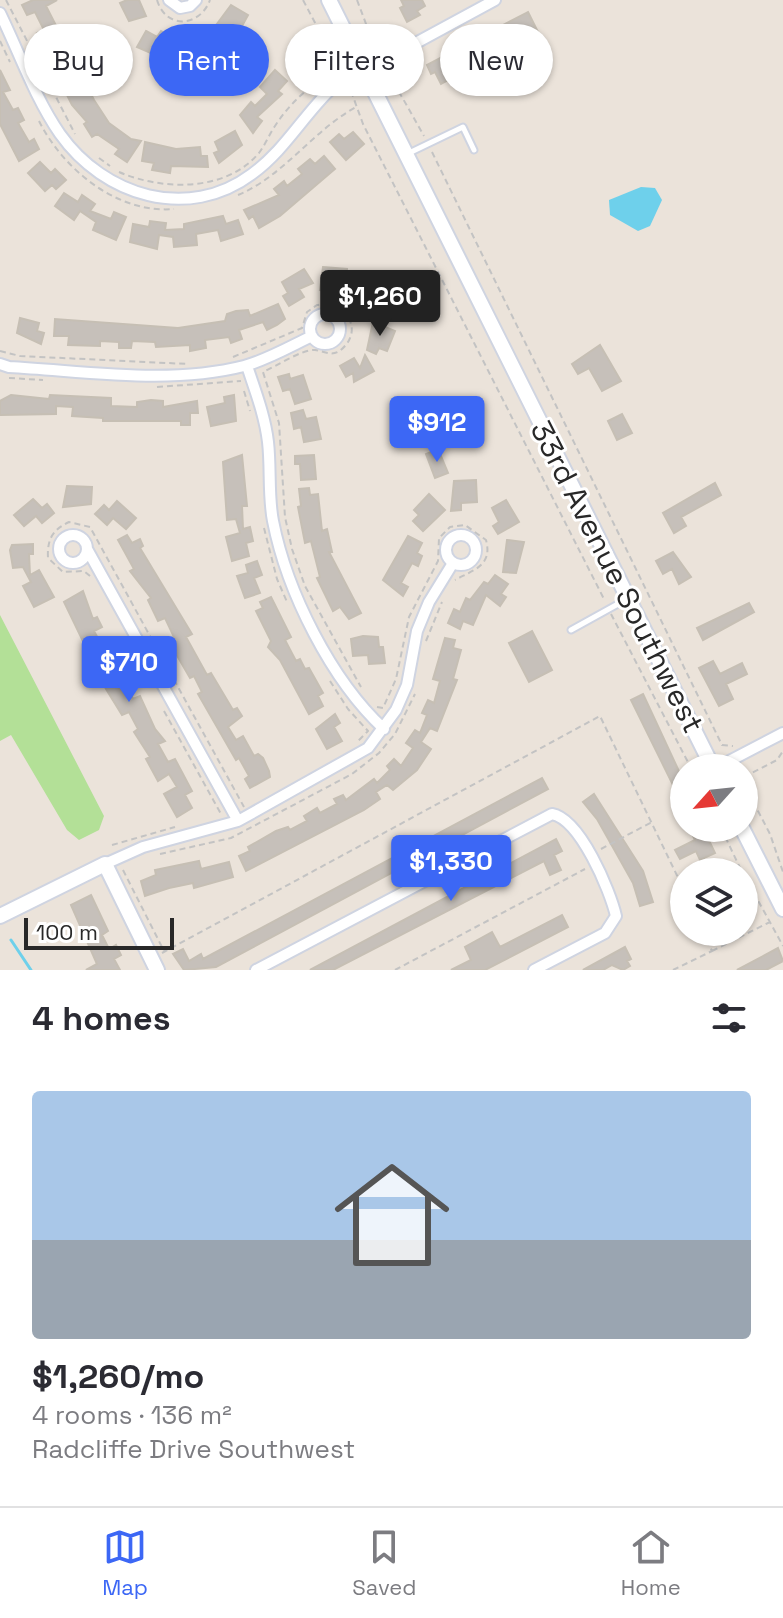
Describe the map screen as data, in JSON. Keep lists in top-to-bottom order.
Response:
{
  "streets": {
    "street": ["33rd Avenue Southwest"]
  },
  "scale_bar": "100 m",
  "north": "bottom left",
  "page": {
    "chip": [
      "Buy",
      "Rent",
      "Filters",
      "New"
    ],
    "price": [
      "$1,260",
      "$912",
      "$710",
      "$1,330"
    ],
    "scale": "100 m",
    "heading": "4 homes",
    "list": [
      {
        "name": "$1,260/mo",
        "note": "4 rooms · 136 m² · Radcliffe Drive Southwest"
      }
    ],
    "tabs": ["Map", "Saved", "Home"]
  }
}
